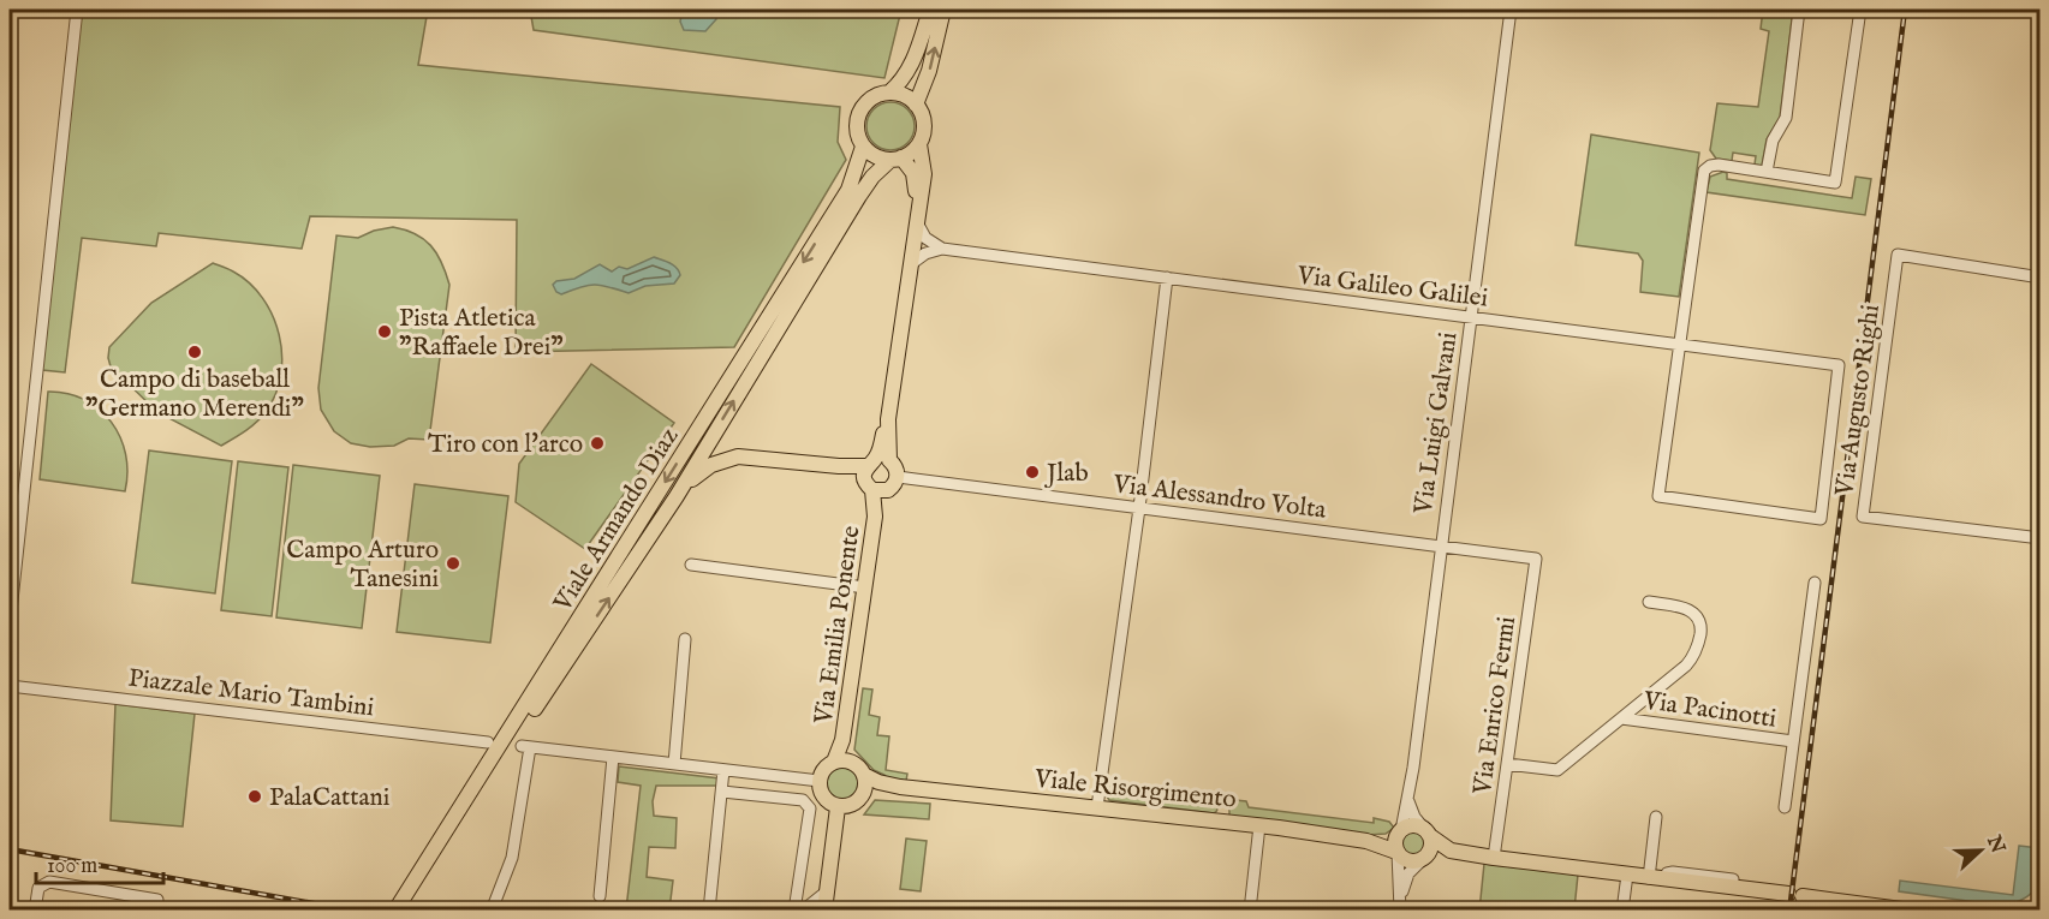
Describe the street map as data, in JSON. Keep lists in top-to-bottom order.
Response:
{
  "streets": {
    "main road": ["Viale Armando Diaz", "Via Emilia Ponente", "Viale Risorgimento"],
    "street": [
      "Via Galileo Galilei",
      "Via Augusto Righi",
      "Via Luigi Galvani",
      "Via Alessandro Volta",
      "Piazzale Mario Tambini",
      "Via Enrico Fermi",
      "Via Pacinotti"
    ]
  },
  "crossings": [
    ["Via Galileo Galilei", "Via Luigi Galvani"],
    ["Via Luigi Galvani", "Via Alessandro Volta"],
    ["Via Luigi Galvani", "Viale Risorgimento"],
    ["Via Alessandro Volta", "Via Enrico Fermi"],
    ["Viale Armando Diaz", "Via Emilia Ponente"],
    ["Via Emilia Ponente", "Viale Risorgimento"]
  ],
  "places": [
    "Pista Atletica \"Raffaele Drei\"",
    "Campo di baseball \"Germano Merendi\"",
    "Tiro con l'arco",
    "Jlab",
    "Campo Arturo Tanesini",
    "PalaCattani"
  ],
  "scale_bar": "100 m",
  "north": "right"
}
